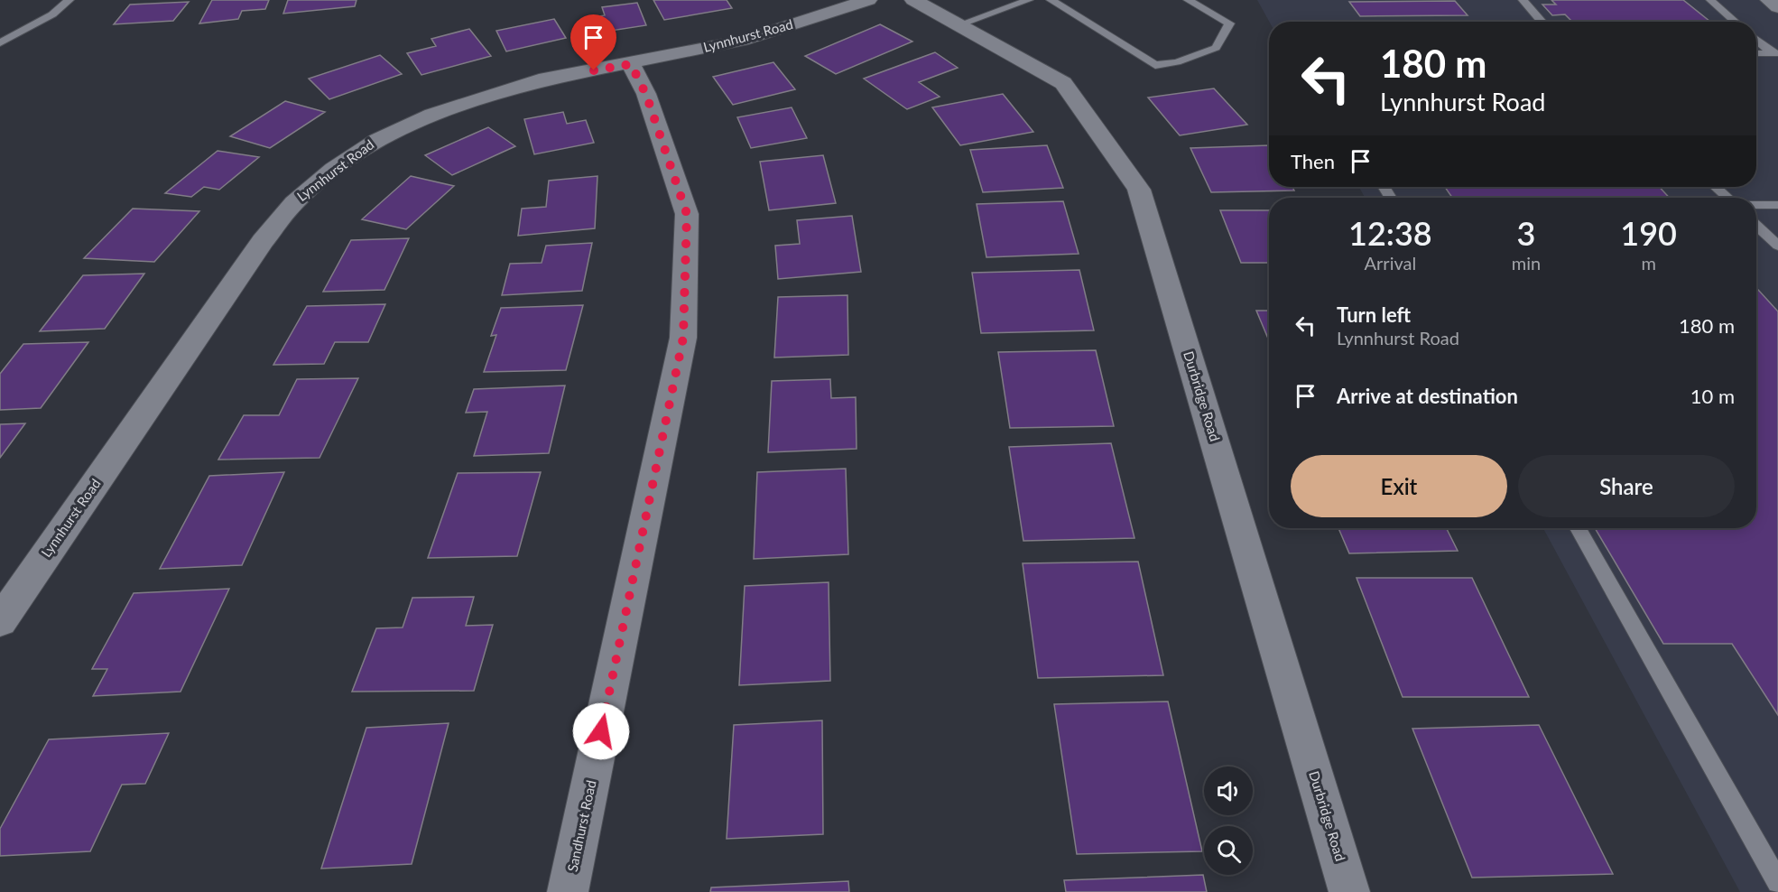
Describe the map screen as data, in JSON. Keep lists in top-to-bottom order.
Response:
{
  "streets": {
    "street": ["Lynnhurst Road", "Durbridge Road", "Sandhurst Road"]
  },
  "crossings": [
    ["Lynnhurst Road", "Sandhurst Road"]
  ],
  "page": {
    "turn": ["180 m", "Lynnhurst Road"],
    "then": "Then",
    "eta": [
      "12:38",
      "Arrival",
      "3",
      "min",
      "190",
      "m"
    ],
    "list": [
      {
        "name": "Turn left",
        "note": "Lynnhurst Road",
        "value": "180 m"
      },
      {
        "name": "Arrive at destination",
        "value": "10 m"
      }
    ],
    "buttons": ["Exit", "Share"]
  }
}
